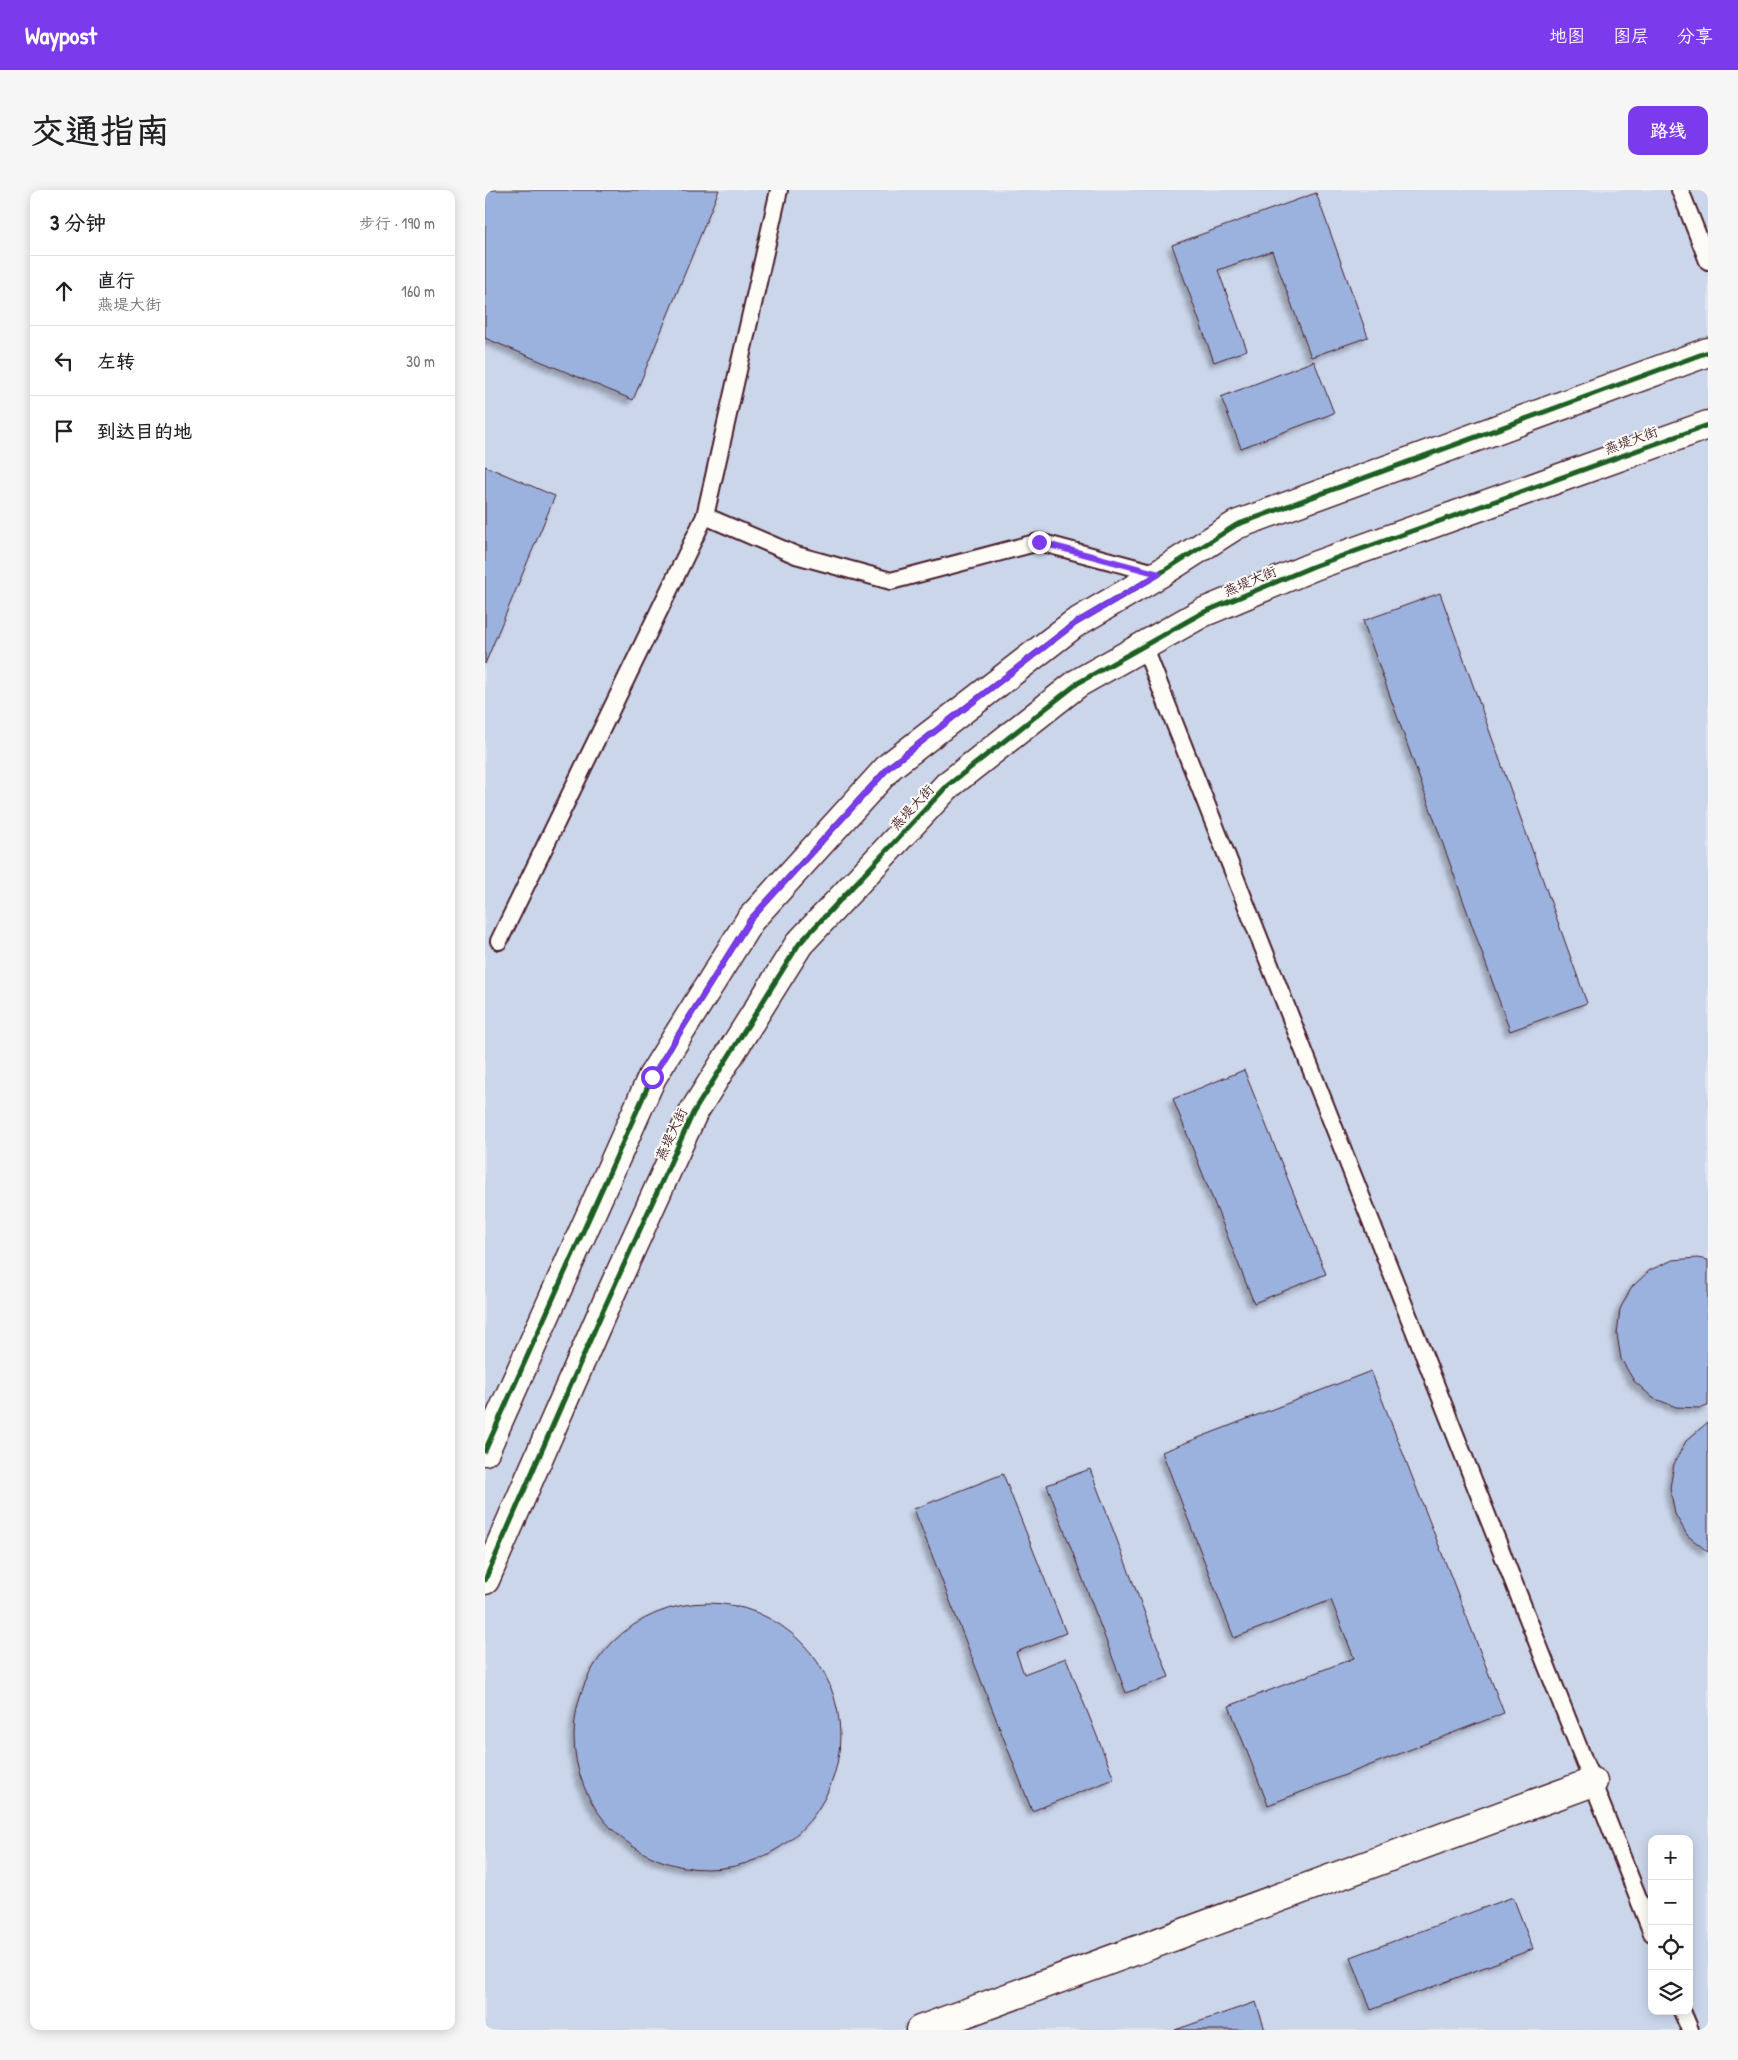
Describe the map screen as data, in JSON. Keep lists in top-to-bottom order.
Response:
{
  "streets": {
    "main road": ["燕堤大街"]
  },
  "page": {
    "header": "Waypost",
    "nav": ["地图", "图层", "分享"],
    "buttons": "路线",
    "title": "交通指南",
    "heading": ["3 分钟", "步行 · 190 m"],
    "list": [
      ["直行", "燕堤大街", "160 m"],
      ["左转", "30 m"],
      "到达目的地"
    ],
    "map_buttons": ["+", "−"]
  }
}
